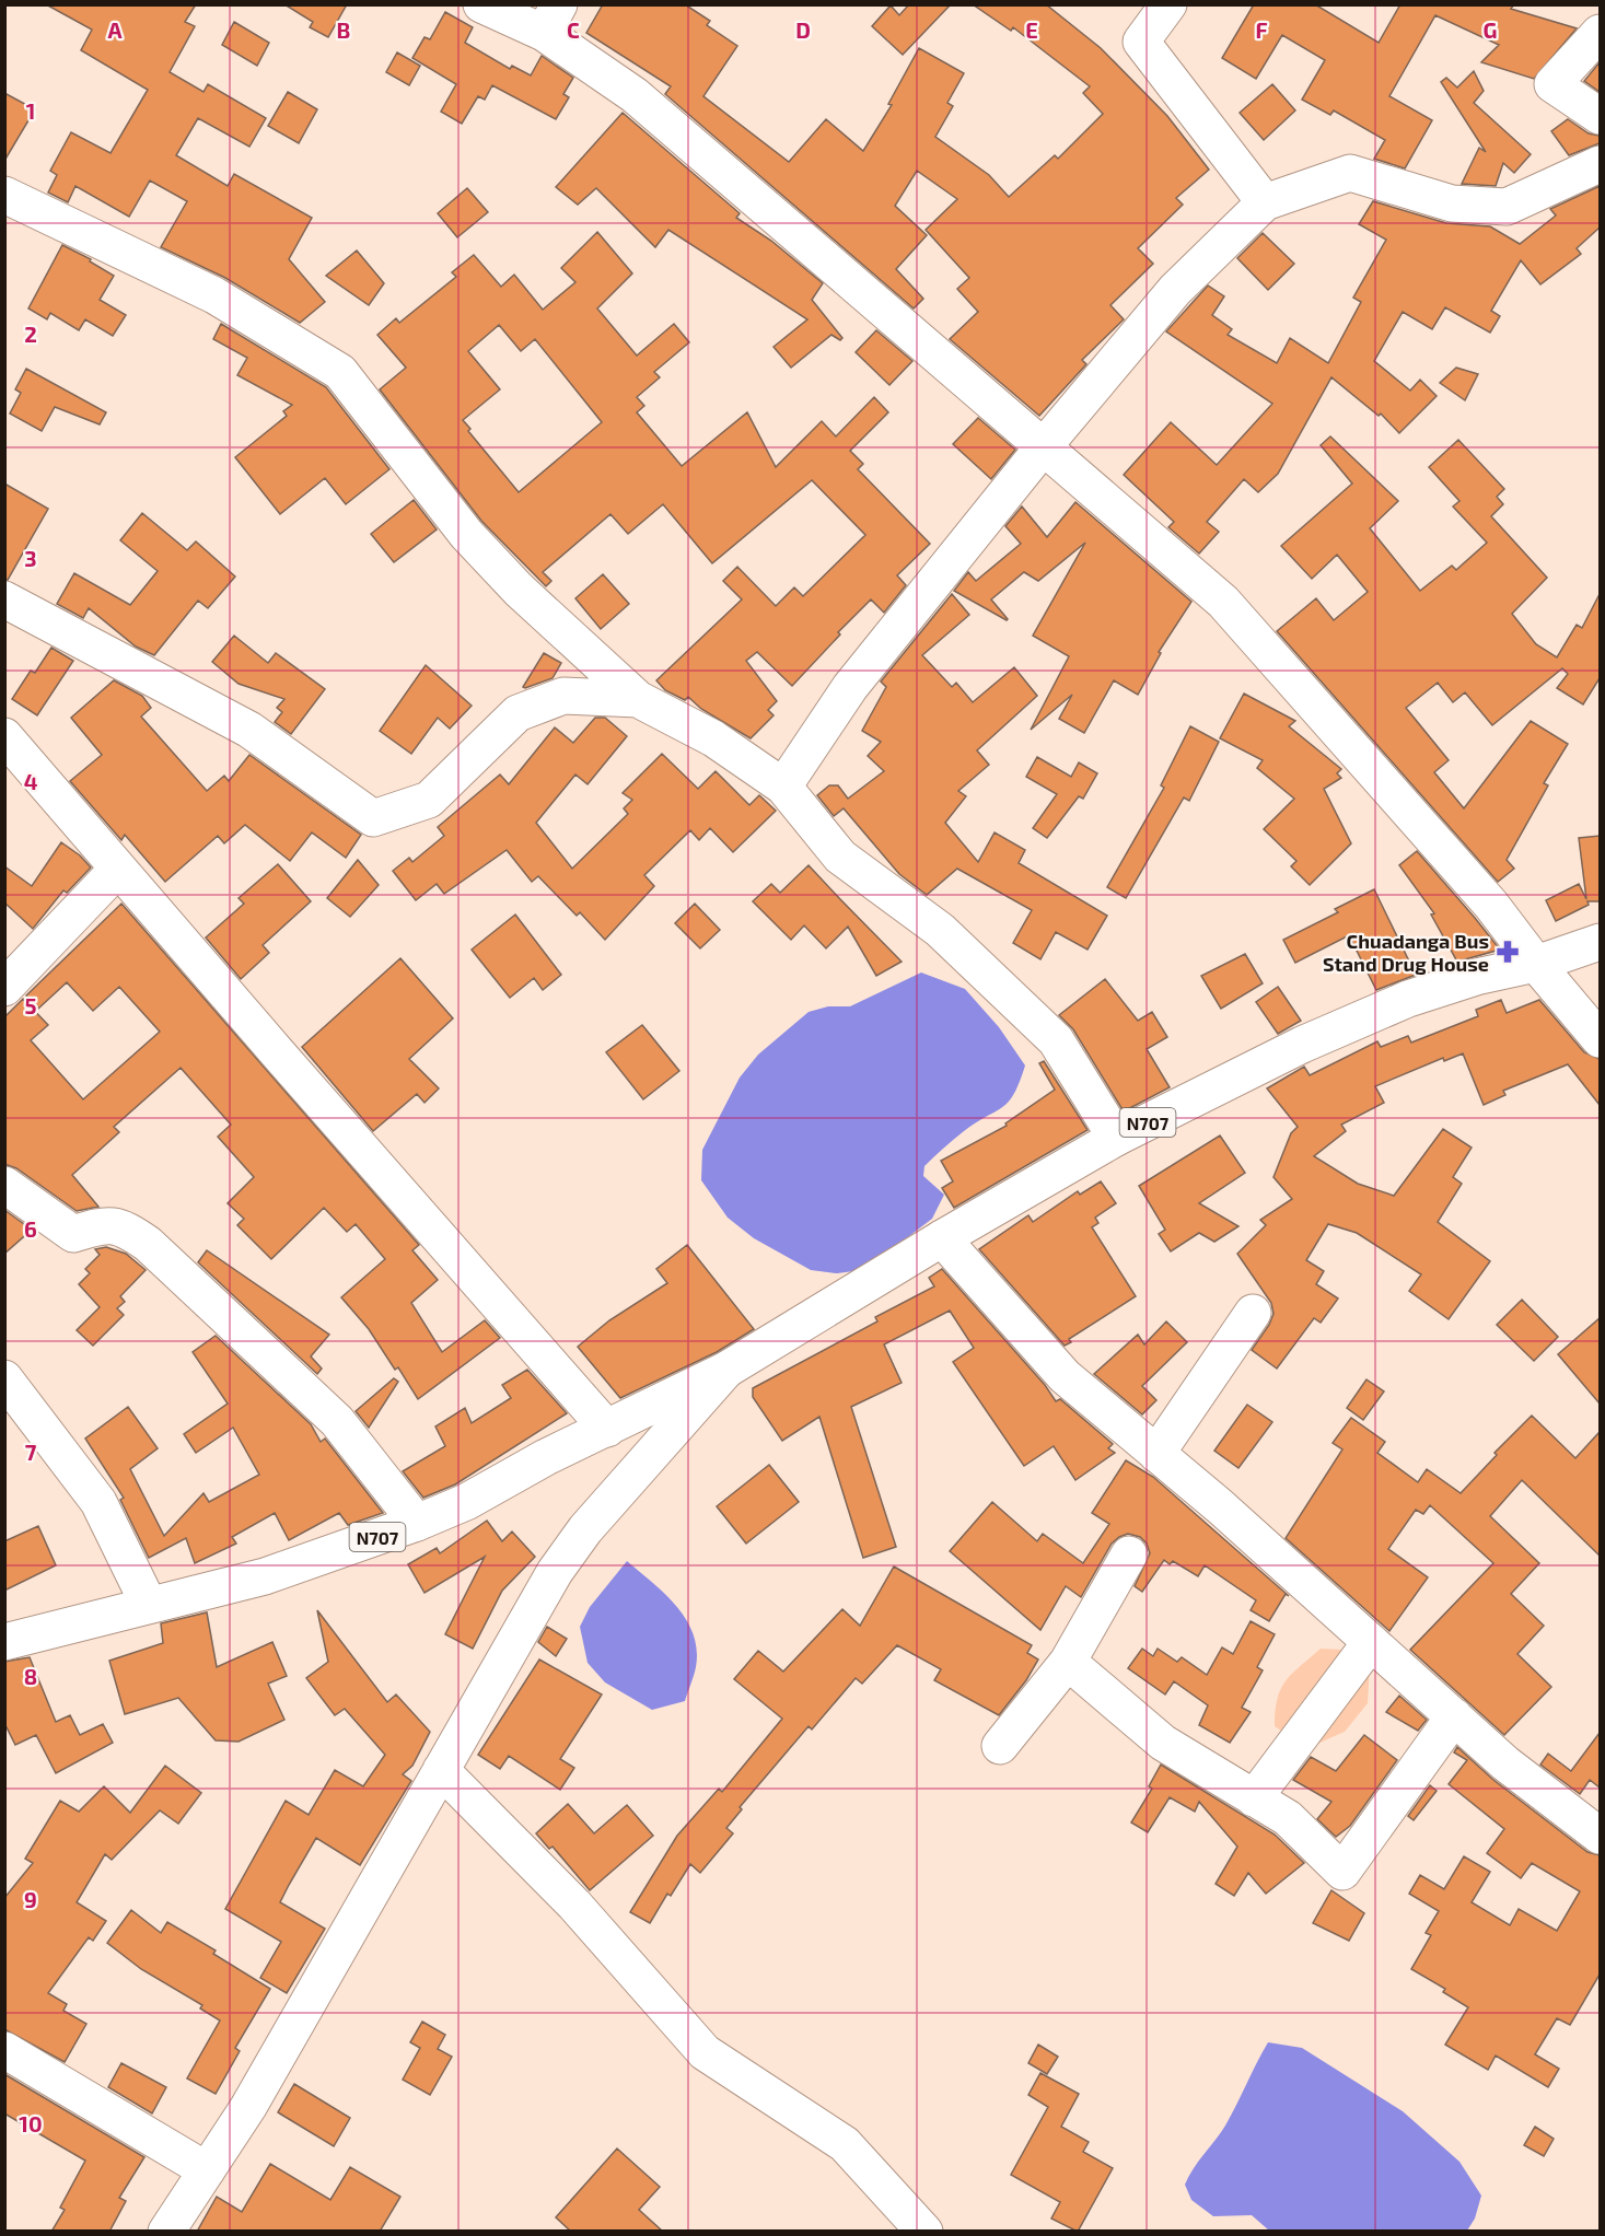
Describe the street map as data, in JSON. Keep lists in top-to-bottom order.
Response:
{
  "streets": {
    "main road": ["N707"]
  },
  "places": {
    "pharmacy": ["Chuadanga Bus Stand Drug House"]
  },
  "grid": {
    "columns": [
      "A",
      "B",
      "C",
      "D",
      "E",
      "F",
      "G"
    ],
    "rows": [
      "1",
      "2",
      "3",
      "4",
      "5",
      "6",
      "7",
      "8",
      "9",
      "10"
    ]
  }
}
